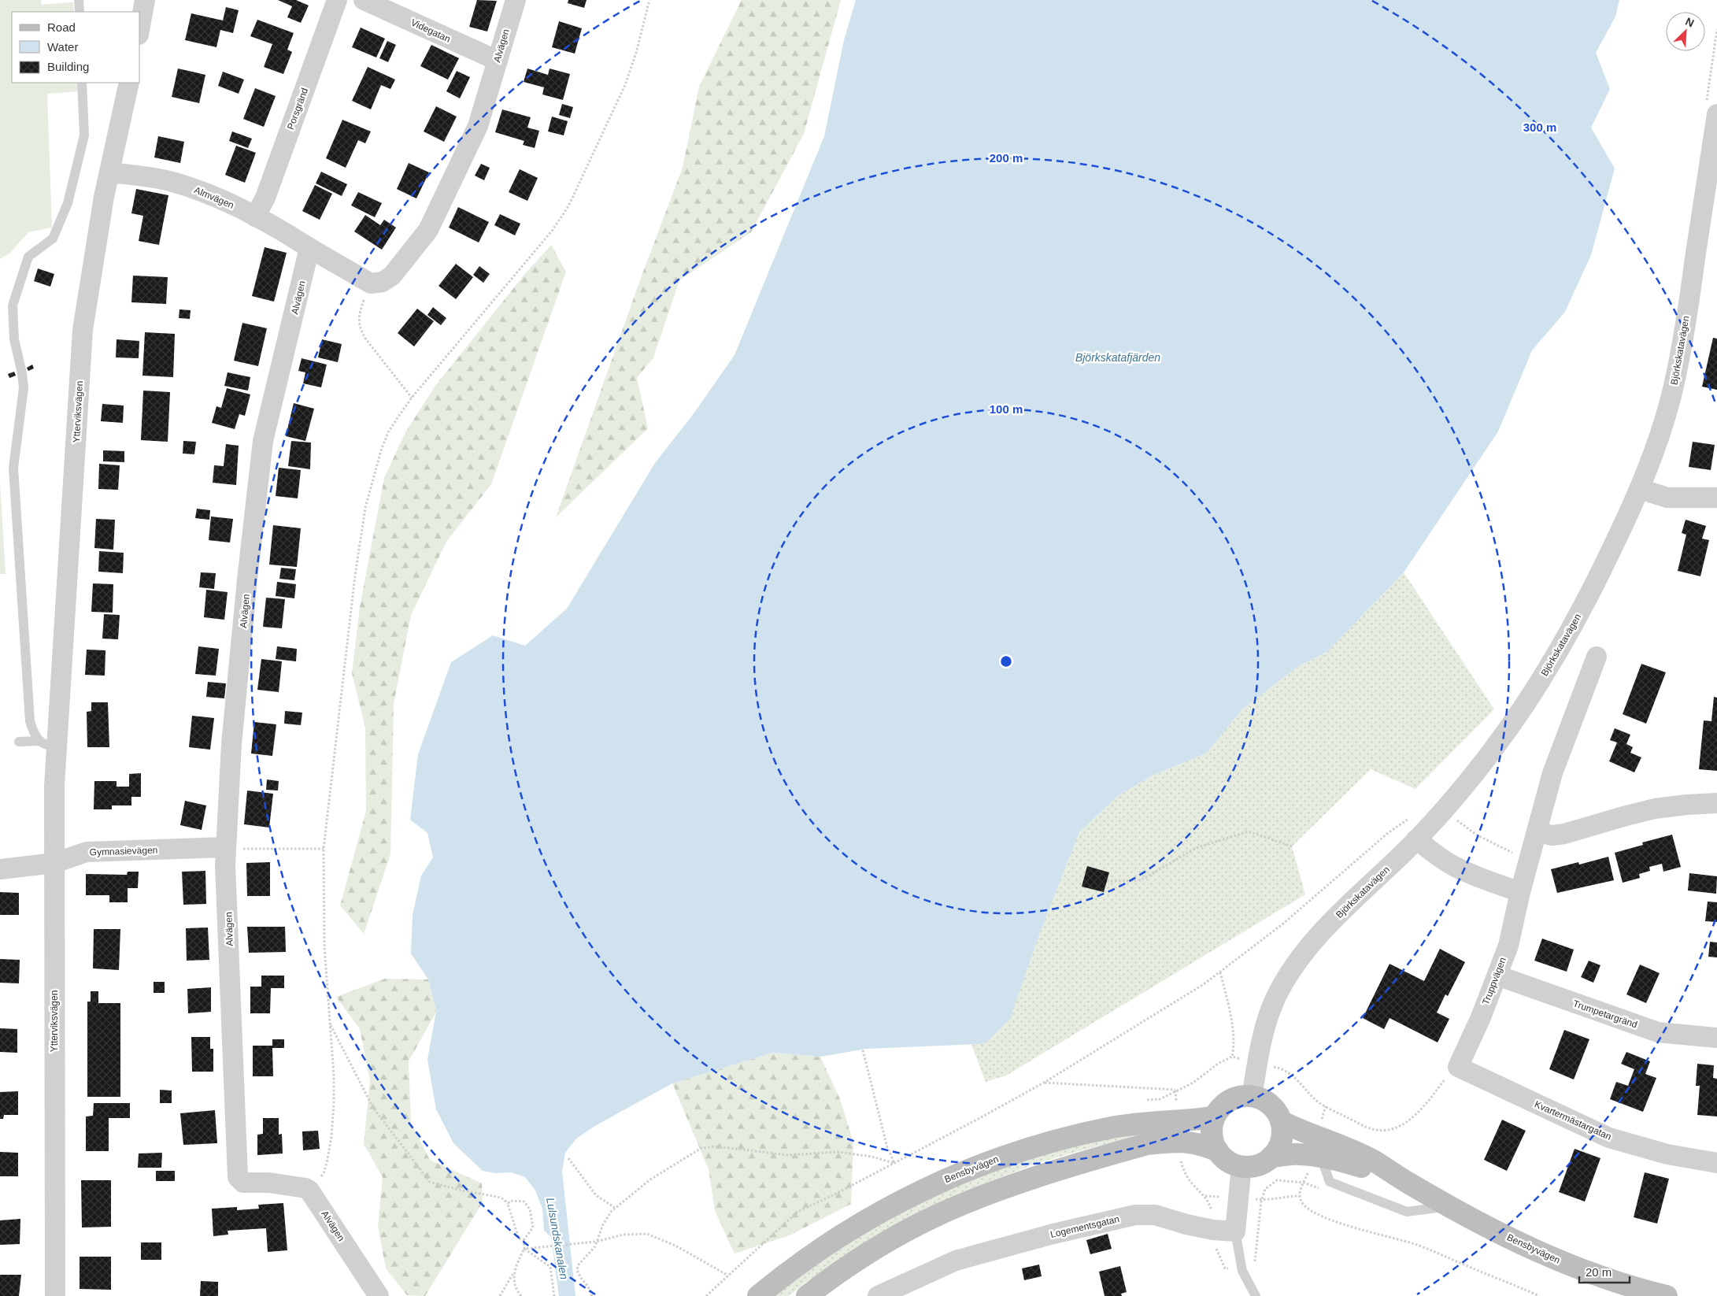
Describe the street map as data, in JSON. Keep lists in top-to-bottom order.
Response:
{
  "streets": {
    "main road": ["Bensbyvägen"],
    "street": [
      "Videgatan",
      "Alvägen",
      "Porsgränd",
      "Almvägen",
      "Björkskatavägen",
      "Ytterviksvägen",
      "Gymnasievägen",
      "Truppvägen",
      "Trumpetargränd",
      "Kvartermästargatan",
      "Logementsgatan"
    ]
  },
  "crossings": [
    ["Videgatan", "Alvägen"],
    ["Alvägen", "Almvägen"],
    ["Alvägen", "Gymnasievägen"],
    ["Porsgränd", "Almvägen"],
    ["Almvägen", "Ytterviksvägen"],
    ["Björkskatavägen", "Bensbyvägen"],
    ["Ytterviksvägen", "Gymnasievägen"],
    ["Truppvägen", "Trumpetargränd"],
    ["Truppvägen", "Kvartermästargatan"]
  ],
  "water": ["Björkskatafjärden", "Lulsundskanalen"],
  "legend": ["Road", "Water", "Building"],
  "scale_bar": "20 m",
  "north": "top right",
  "rings": ["300 m", "200 m", "100 m"]
}
